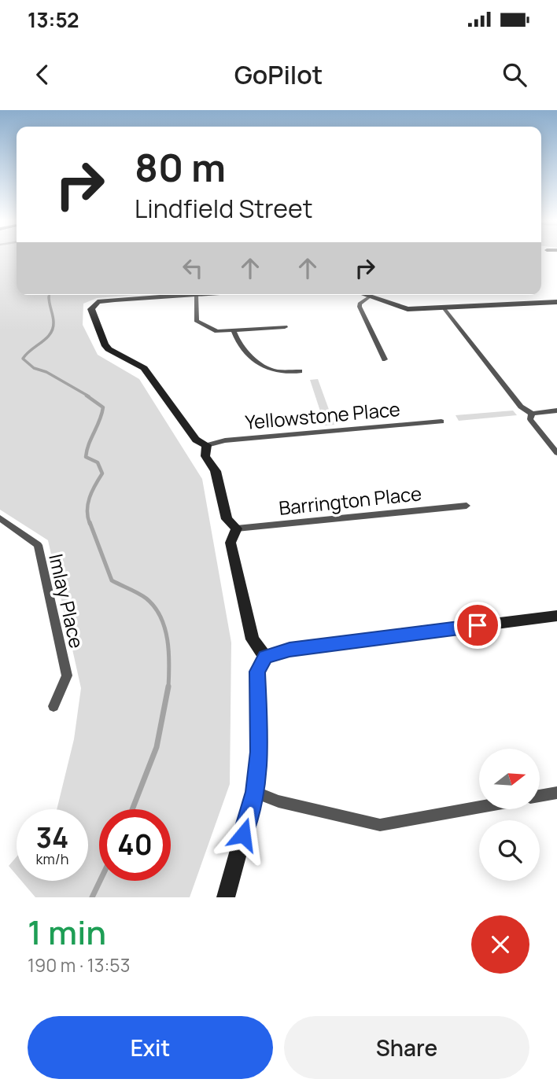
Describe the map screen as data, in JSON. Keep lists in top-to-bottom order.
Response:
{
  "streets": {
    "street": ["Yellowstone Place", "Barrington Place", "Imlay Place"]
  },
  "north": "right",
  "page": {
    "status": "13:52",
    "header": "GoPilot",
    "turn": ["80 m", "Lindfield Street"],
    "speed": "34 km/h",
    "limit": "40",
    "heading": ["1 min", "190 m · 13:53"],
    "buttons": ["Exit", "Share"]
  }
}
